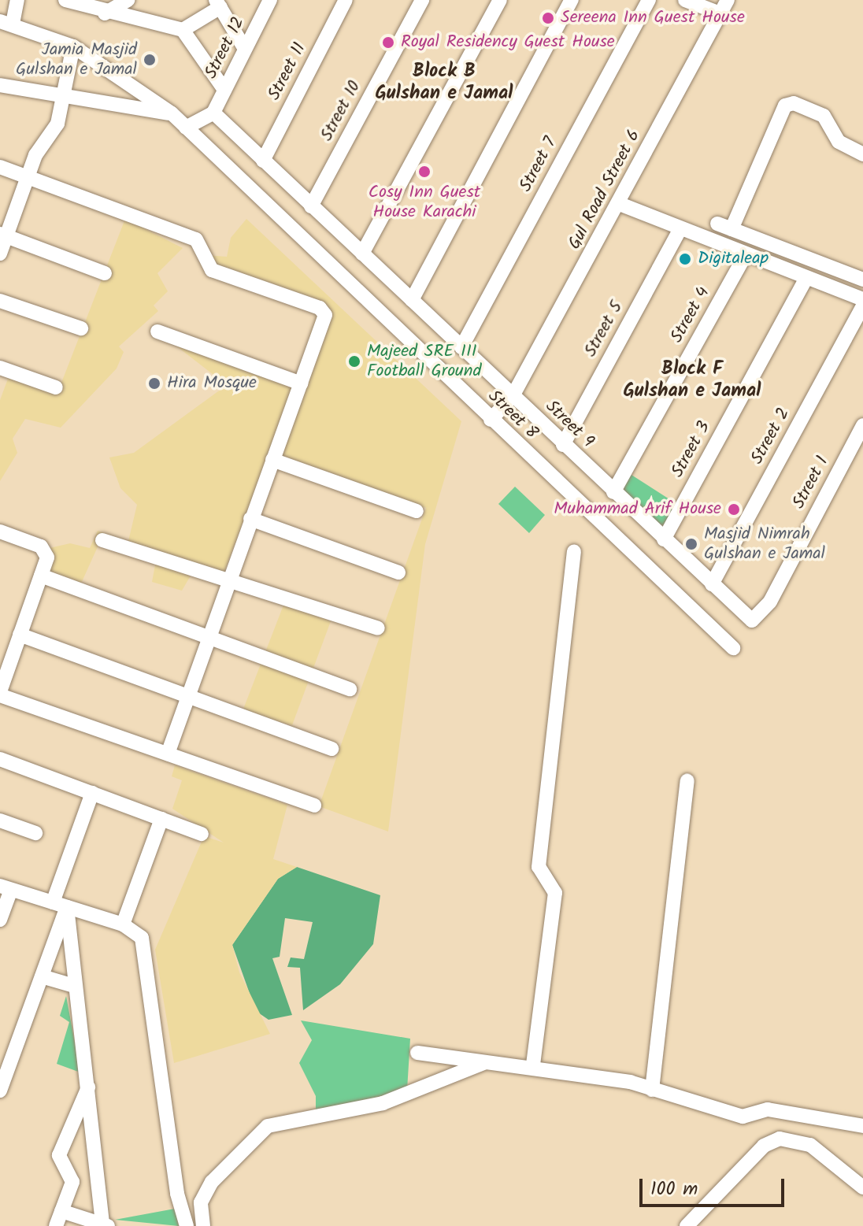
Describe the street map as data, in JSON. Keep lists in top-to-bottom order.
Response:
{
  "streets": {
    "street": [
      "Street 12",
      "Street 11",
      "Street 10",
      "Street 7",
      "Gul Road Street 6",
      "Street 4",
      "Street 5",
      "Street 8",
      "Street 9",
      "Street 2",
      "Street 3",
      "Street 1"
    ]
  },
  "crossings": [
    ["Street 12", "Street 9"],
    ["Street 11", "Street 9"],
    ["Street 10", "Street 9"],
    ["Street 7", "Street 9"],
    ["Gul Road Street 6", "Street 8"],
    ["Gul Road Street 6", "Street 9"],
    ["Street 4", "Street 9"],
    ["Street 5", "Street 9"],
    ["Street 9", "Street 2"],
    ["Street 9", "Street 3"],
    ["Street 9", "Street 1"]
  ],
  "districts": ["Block B Gulshan e Jamal", "Block F Gulshan e Jamal"],
  "places": [
    "Sereena Inn Guest House",
    "Royal Residency Guest House",
    "Jamia Masjid Gulshan e Jamal",
    "Cosy Inn Guest House Karachi",
    "Digitaleap",
    "Majeed SRE III Football Ground",
    "Hira Mosque",
    "Muhammad Arif House",
    "Masjid Nimrah Gulshan e Jamal"
  ],
  "scale_bar": "100 m"
}
